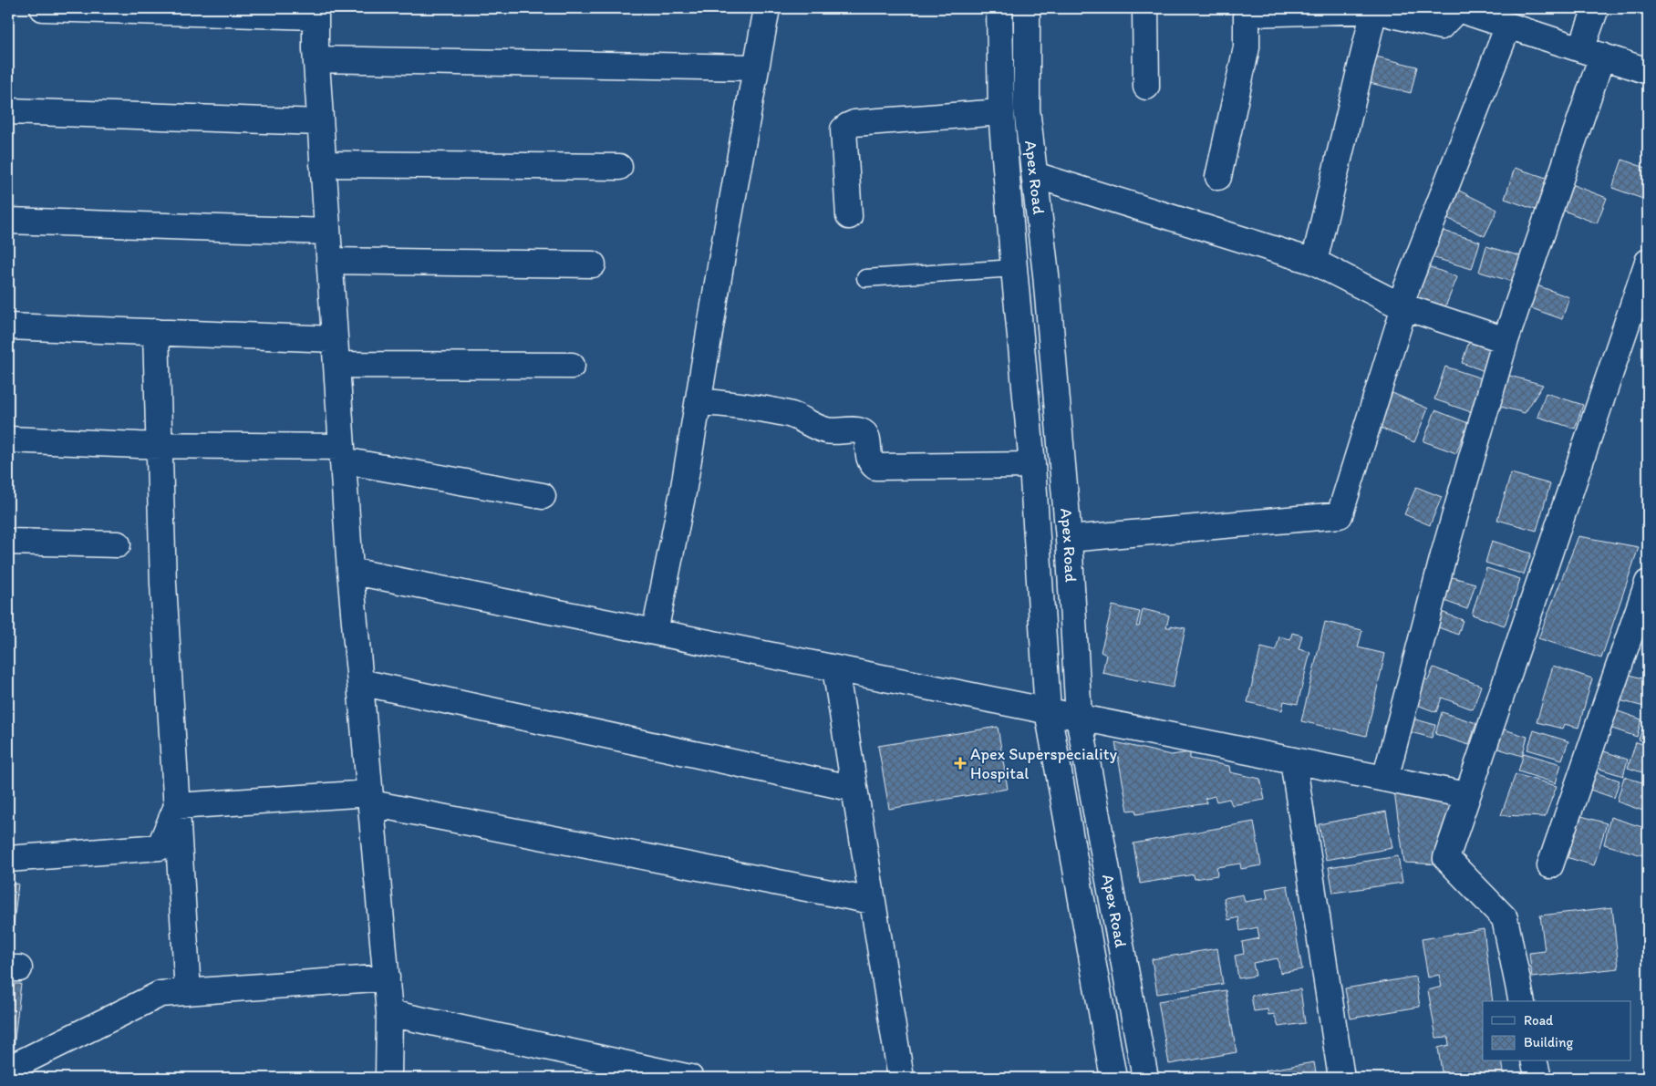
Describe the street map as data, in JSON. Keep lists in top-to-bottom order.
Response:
{
  "streets": {
    "street": ["Apex Road"]
  },
  "places": {
    "health": ["Apex Superspeciality Hospital"]
  },
  "legend": ["Road", "Building"]
}
